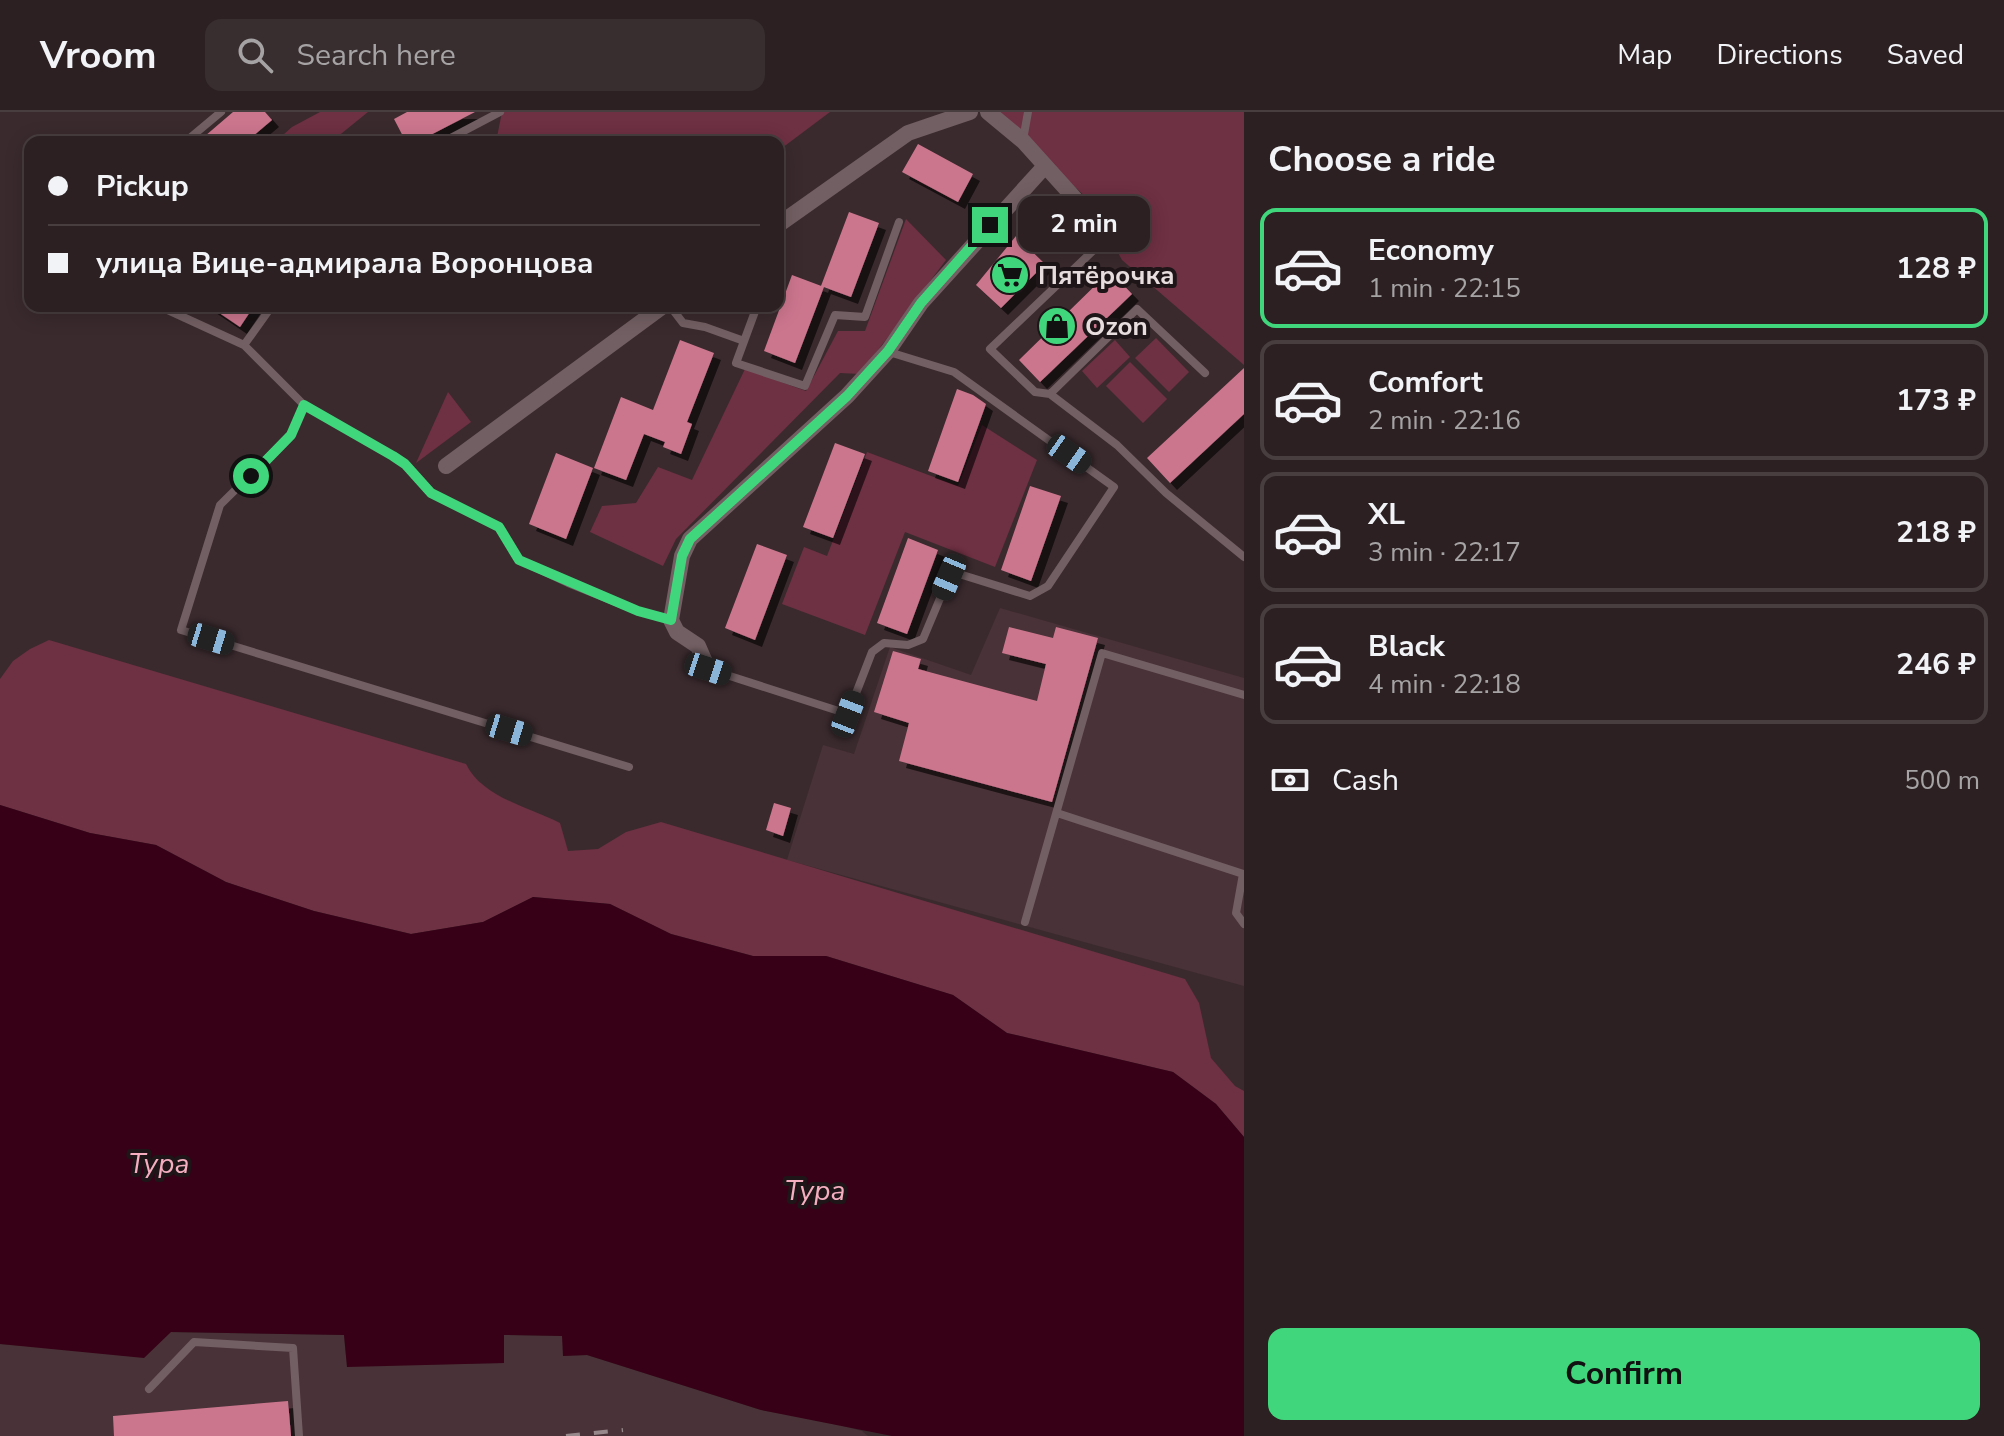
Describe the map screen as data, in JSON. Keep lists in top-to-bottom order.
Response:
{
  "water": ["Тура"],
  "places": {
    "supermarket": ["Пятёрочка"],
    "shop": ["Ozon"]
  },
  "page": {
    "header": "Vroom",
    "search": "Search here",
    "nav": ["Map", "Directions", "Saved"],
    "heading": "Choose a ride",
    "banner": ["Pickup", "улица Вице-адмирала Воронцова"],
    "bubble": "2 min",
    "list": [
      {
        "name": "Economy",
        "note": "1 min · 22:15",
        "value": "128 ₽"
      },
      {
        "name": "Comfort",
        "note": "2 min · 22:16",
        "value": "173 ₽"
      },
      {
        "name": "XL",
        "note": "3 min · 22:17",
        "value": "218 ₽"
      },
      {
        "name": "Black",
        "note": "4 min · 22:18",
        "value": "246 ₽"
      }
    ],
    "pay": ["Cash", "500 m"],
    "buttons": "Confirm"
  }
}
